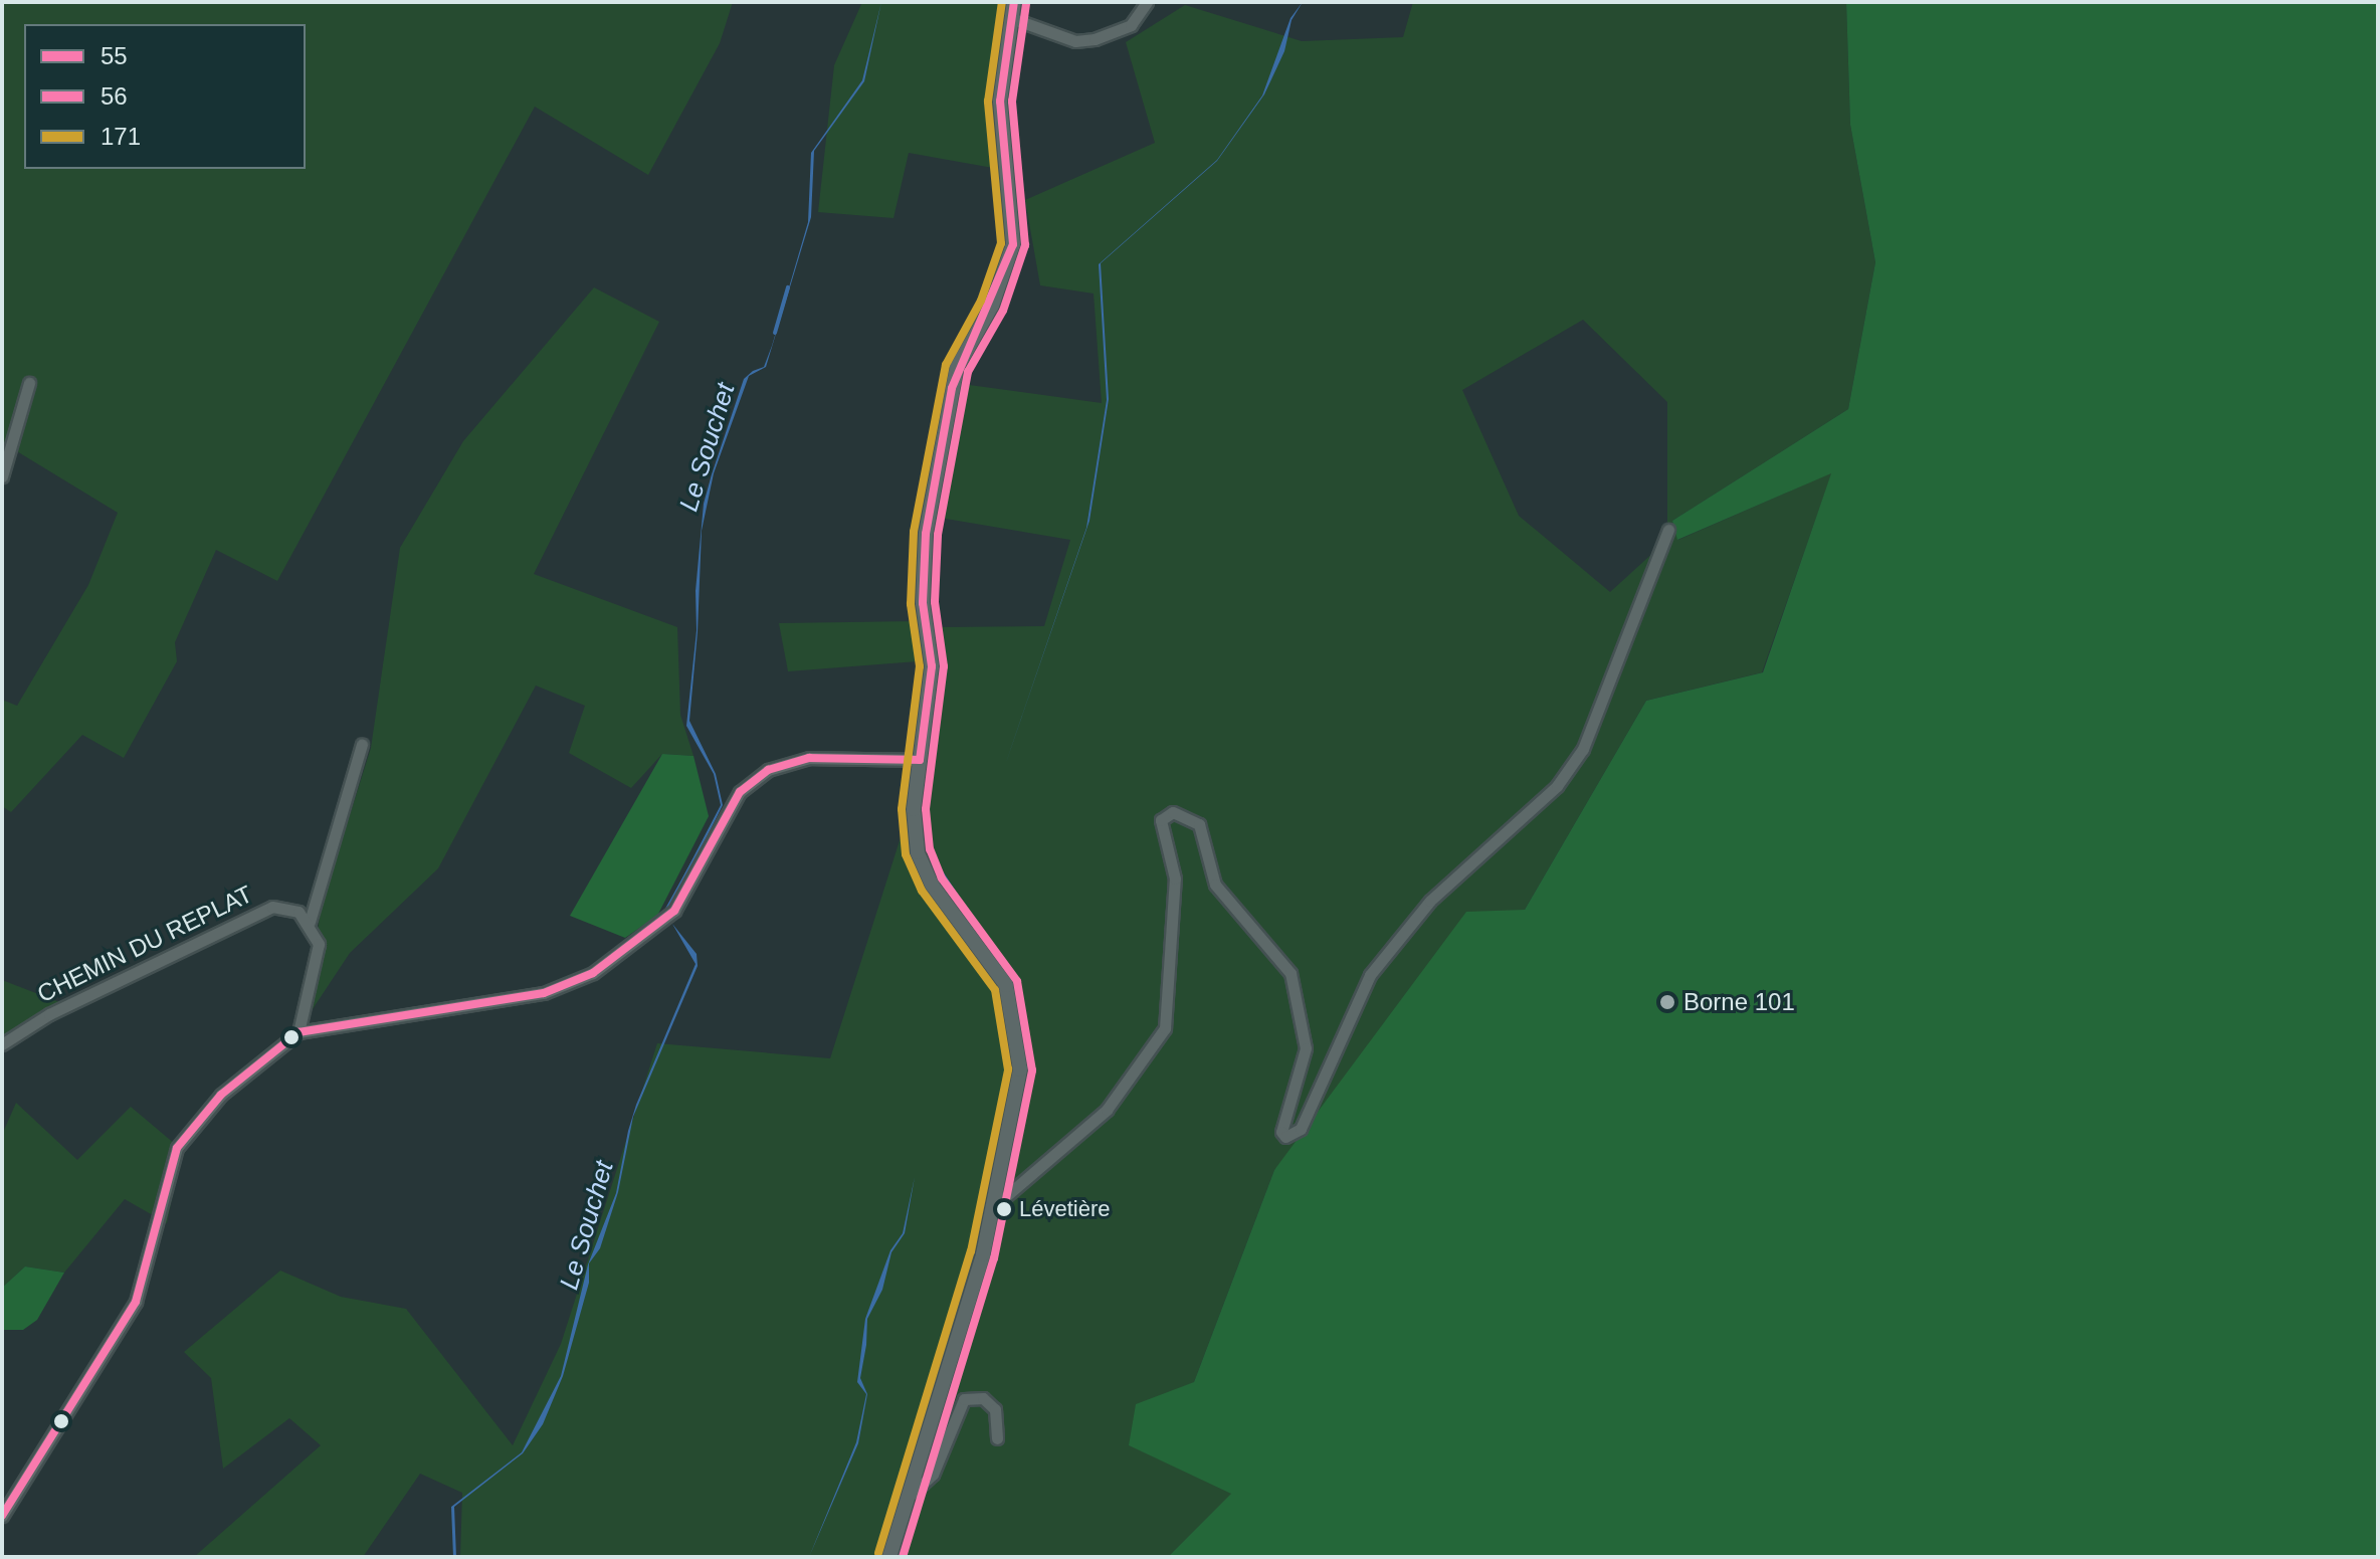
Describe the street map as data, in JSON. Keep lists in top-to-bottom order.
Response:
{
  "streets": {
    "street": ["CHEMIN DU REPLAT"]
  },
  "water": ["Le Souchet"],
  "places": ["Borne 101", "Lévetière"],
  "lines": ["transit line 55", "transit line 171", "transit line 56"],
  "legend": ["55", "56", "171"]
}
